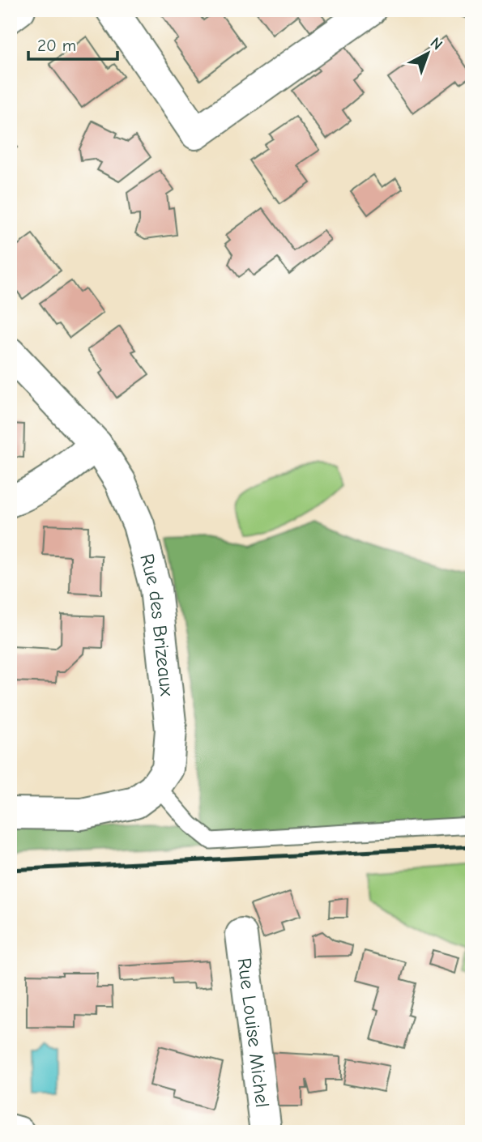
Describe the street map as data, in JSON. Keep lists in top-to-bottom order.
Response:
{
  "streets": {
    "street": ["Rue des Brizeaux", "Rue Louise Michel"]
  },
  "scale_bar": "20 m",
  "north": "top right"
}
